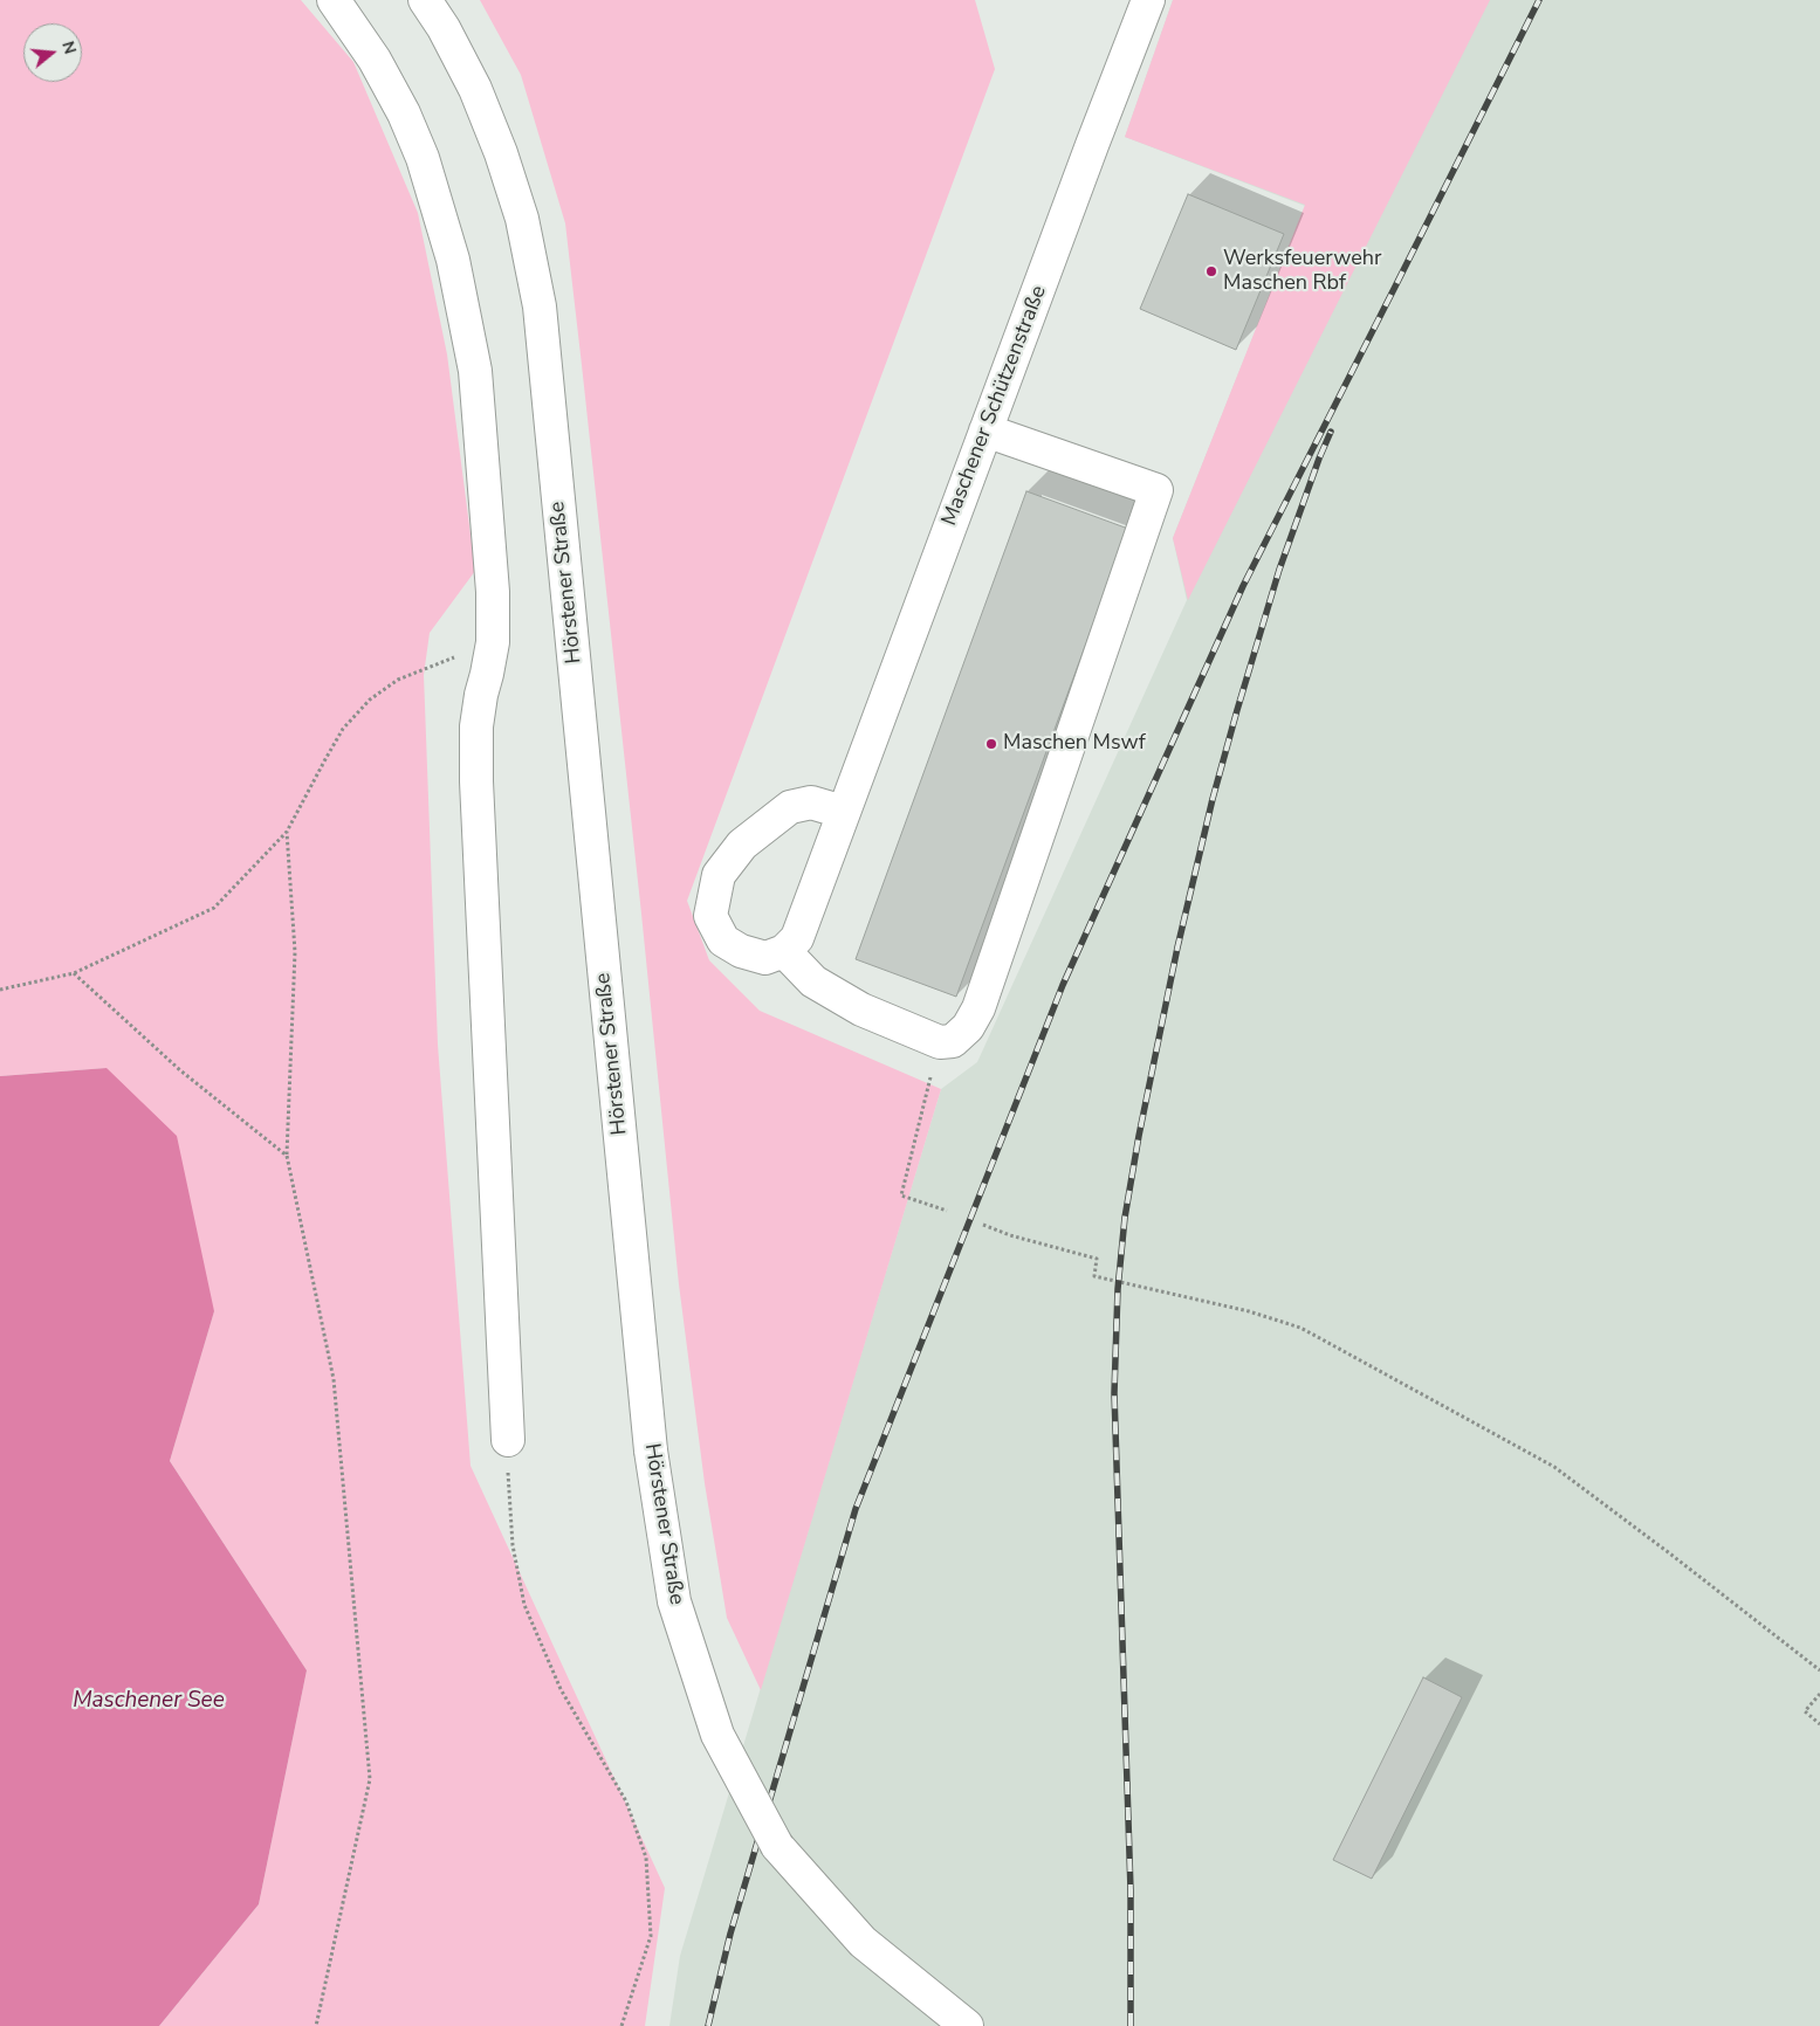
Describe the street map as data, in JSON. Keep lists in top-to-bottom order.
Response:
{
  "streets": {
    "street": ["Maschener Schützenstraße", "Hörstener Straße"]
  },
  "water": ["Maschener See"],
  "places": ["Werksfeuerwehr Maschen Rbf", "Maschen Mswf"],
  "north": "right"
}
